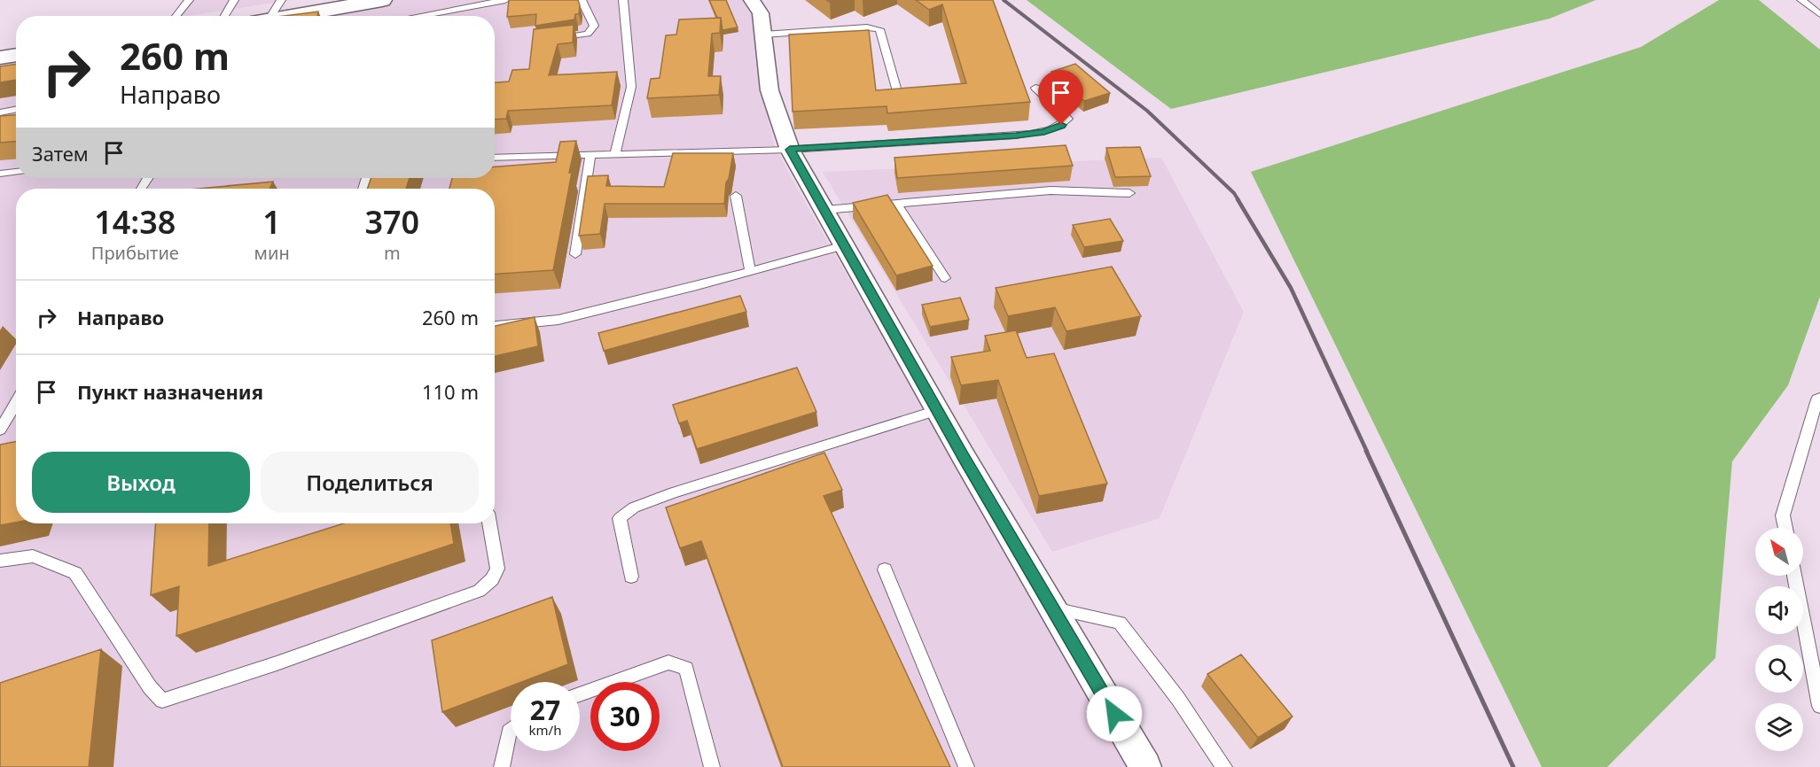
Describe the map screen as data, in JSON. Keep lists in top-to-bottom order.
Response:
{
  "north": "top left",
  "page": {
    "turn": ["260 m", "Направо"],
    "then": "Затем",
    "eta": [
      "14:38",
      "Прибытие",
      "1",
      "мин",
      "370",
      "m"
    ],
    "list": [
      {
        "name": "Направо",
        "value": "260 m"
      },
      {
        "name": "Пункт назначения",
        "value": "110 m"
      }
    ],
    "buttons": ["Выход", "Поделиться"],
    "speed": "27 km/h",
    "limit": "30"
  }
}
